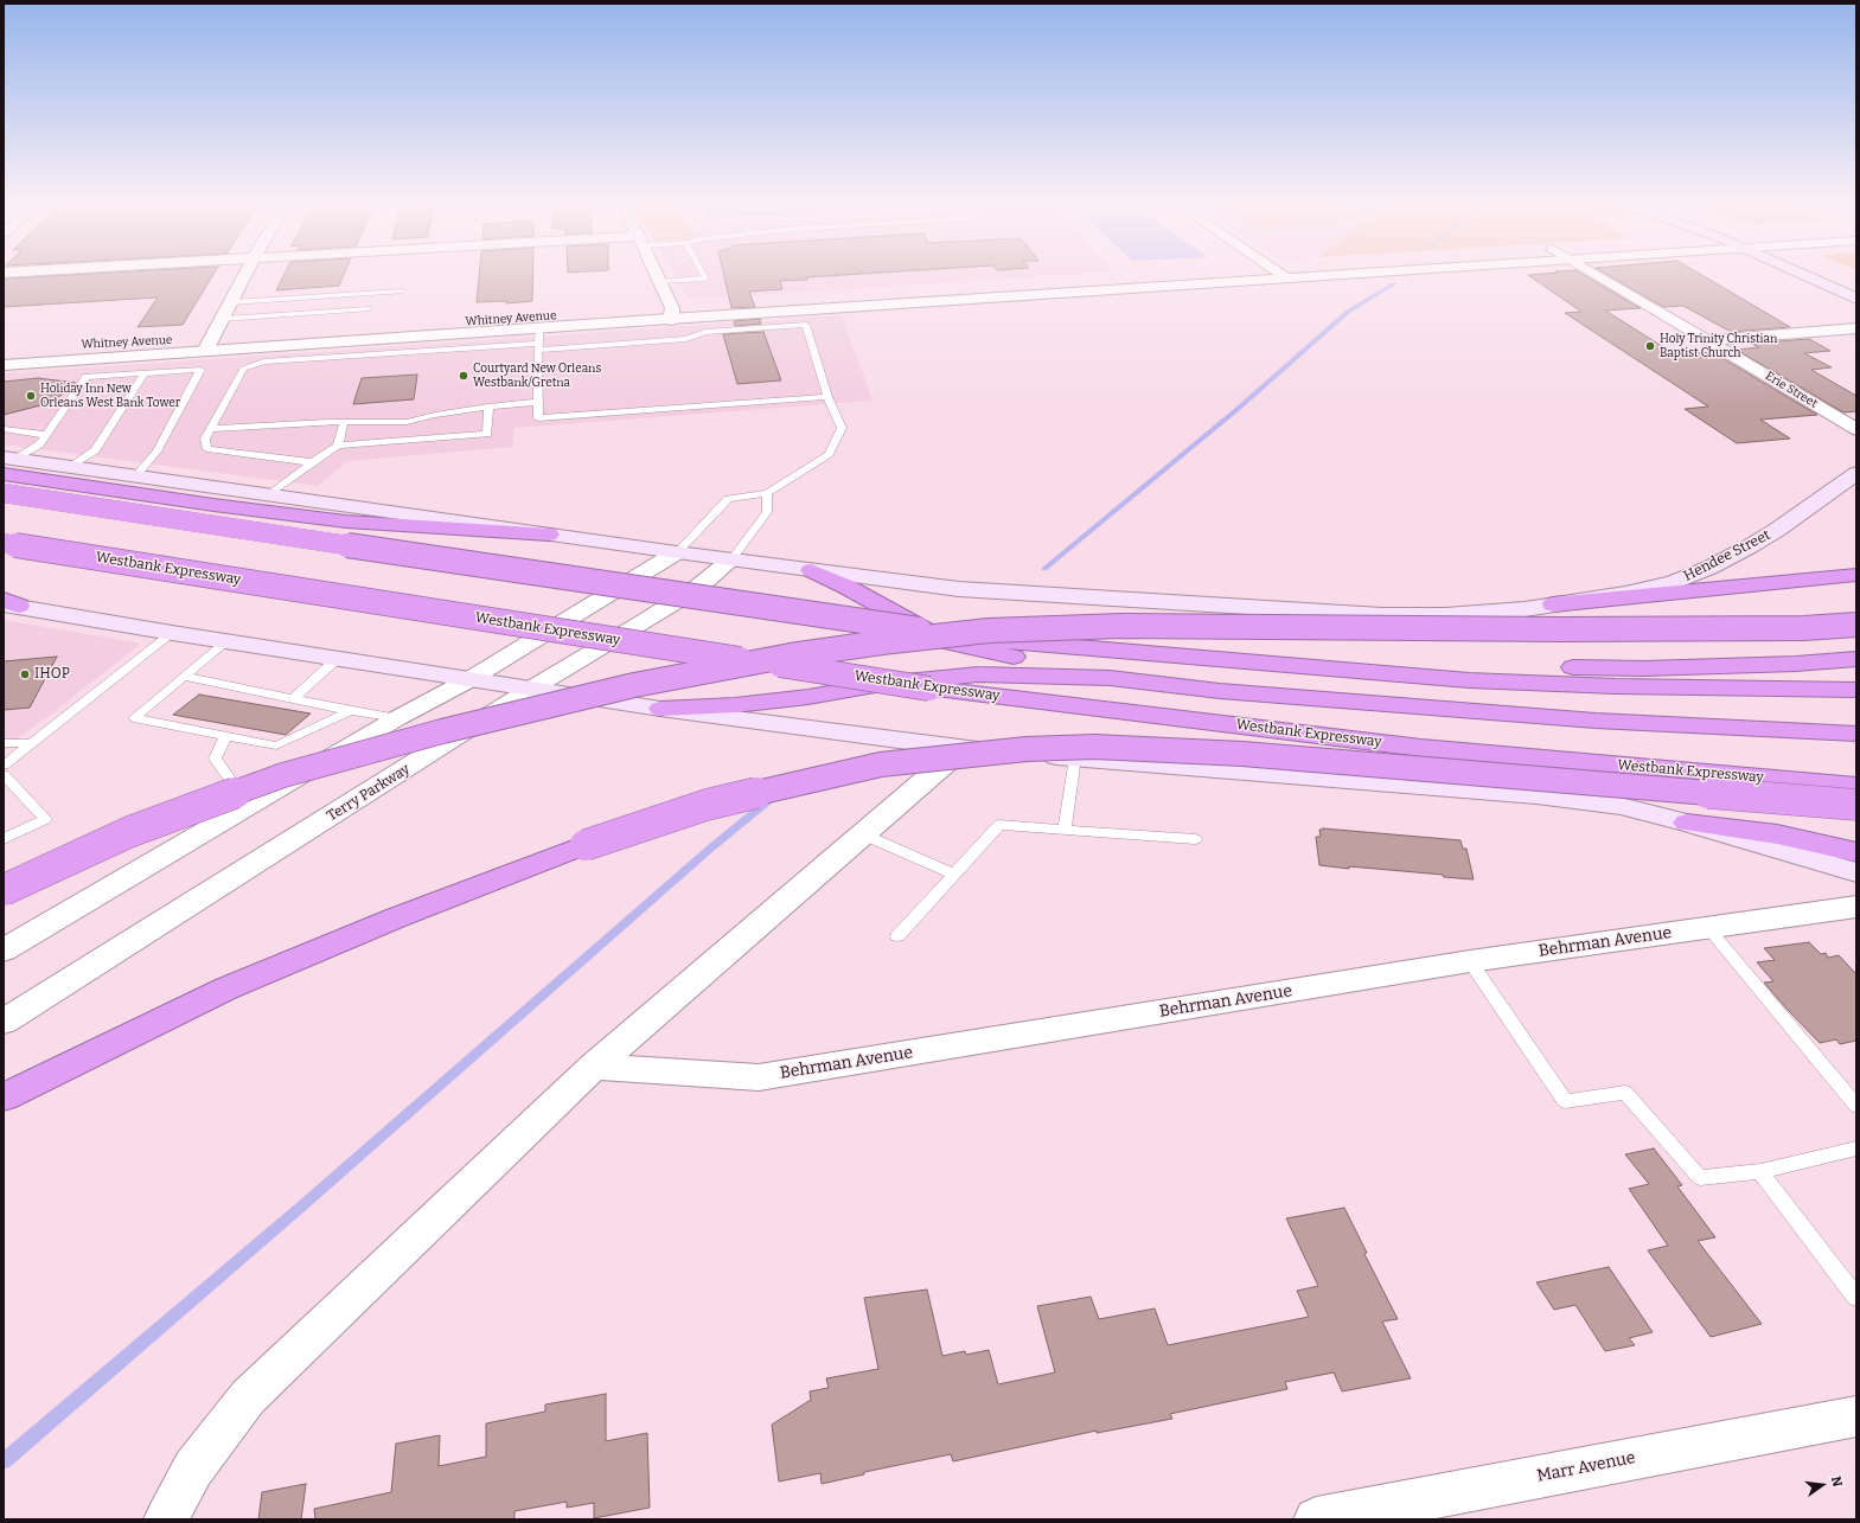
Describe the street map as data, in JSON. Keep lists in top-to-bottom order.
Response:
{
  "streets": {
    "highway": ["Westbank Expressway"],
    "main road": ["Hendee Street"],
    "street": [
      "Whitney Avenue",
      "Erie Street",
      "Terry Parkway",
      "Behrman Avenue",
      "Marr Avenue"
    ]
  },
  "places": [
    "Holy Trinity Christian Baptist Church",
    "Courtyard New Orleans Westbank/Gretna",
    "Holiday Inn New Orleans West Bank Tower",
    "IHOP"
  ],
  "north": "right"
}
